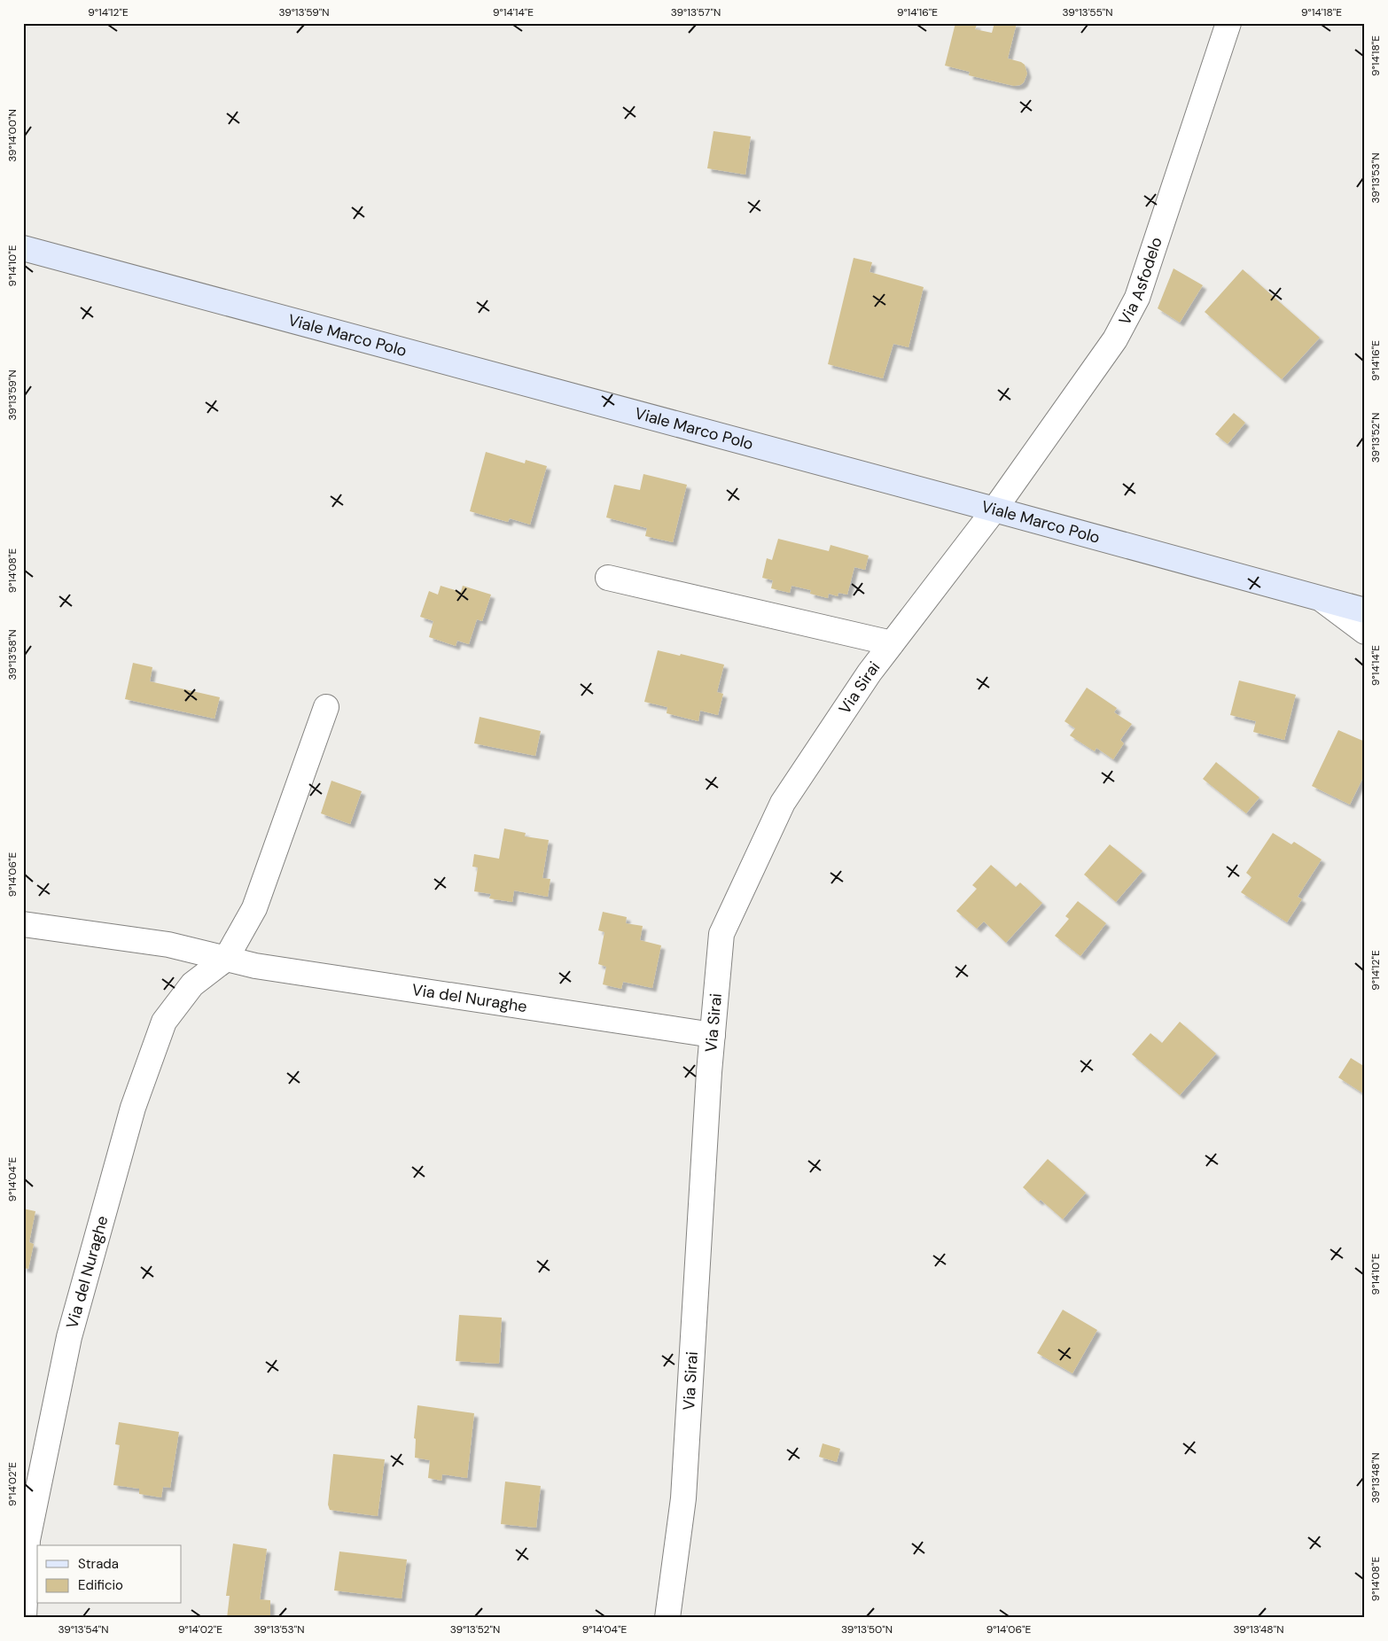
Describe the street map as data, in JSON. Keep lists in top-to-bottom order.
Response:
{
  "streets": {
    "main road": ["Viale Marco Polo"],
    "street": ["Via Asfodelo", "Via Sirai", "Via del Nuraghe"]
  },
  "crossings": [
    ["Via Asfodelo", "Viale Marco Polo"],
    ["Via Asfodelo", "Via Sirai"],
    ["Viale Marco Polo", "Via Sirai"],
    ["Via Sirai", "Via del Nuraghe"]
  ],
  "legend": ["Strada", "Edificio"],
  "coordinates": [
    "9°14'12\"E",
    "39°13'59\"N",
    "9°14'14\"E",
    "39°13'57\"N",
    "9°14'16\"E",
    "39°13'55\"N",
    "9°14'18\"E",
    "39°14'00\"N",
    "39°13'53\"N",
    "9°14'10\"E",
    "39°13'52\"N",
    "9°14'08\"E",
    "39°13'58\"N",
    "9°14'06\"E",
    "9°14'04\"E",
    "39°13'48\"N",
    "9°14'02\"E",
    "39°13'54\"N",
    "39°13'50\"N"
  ]
}
